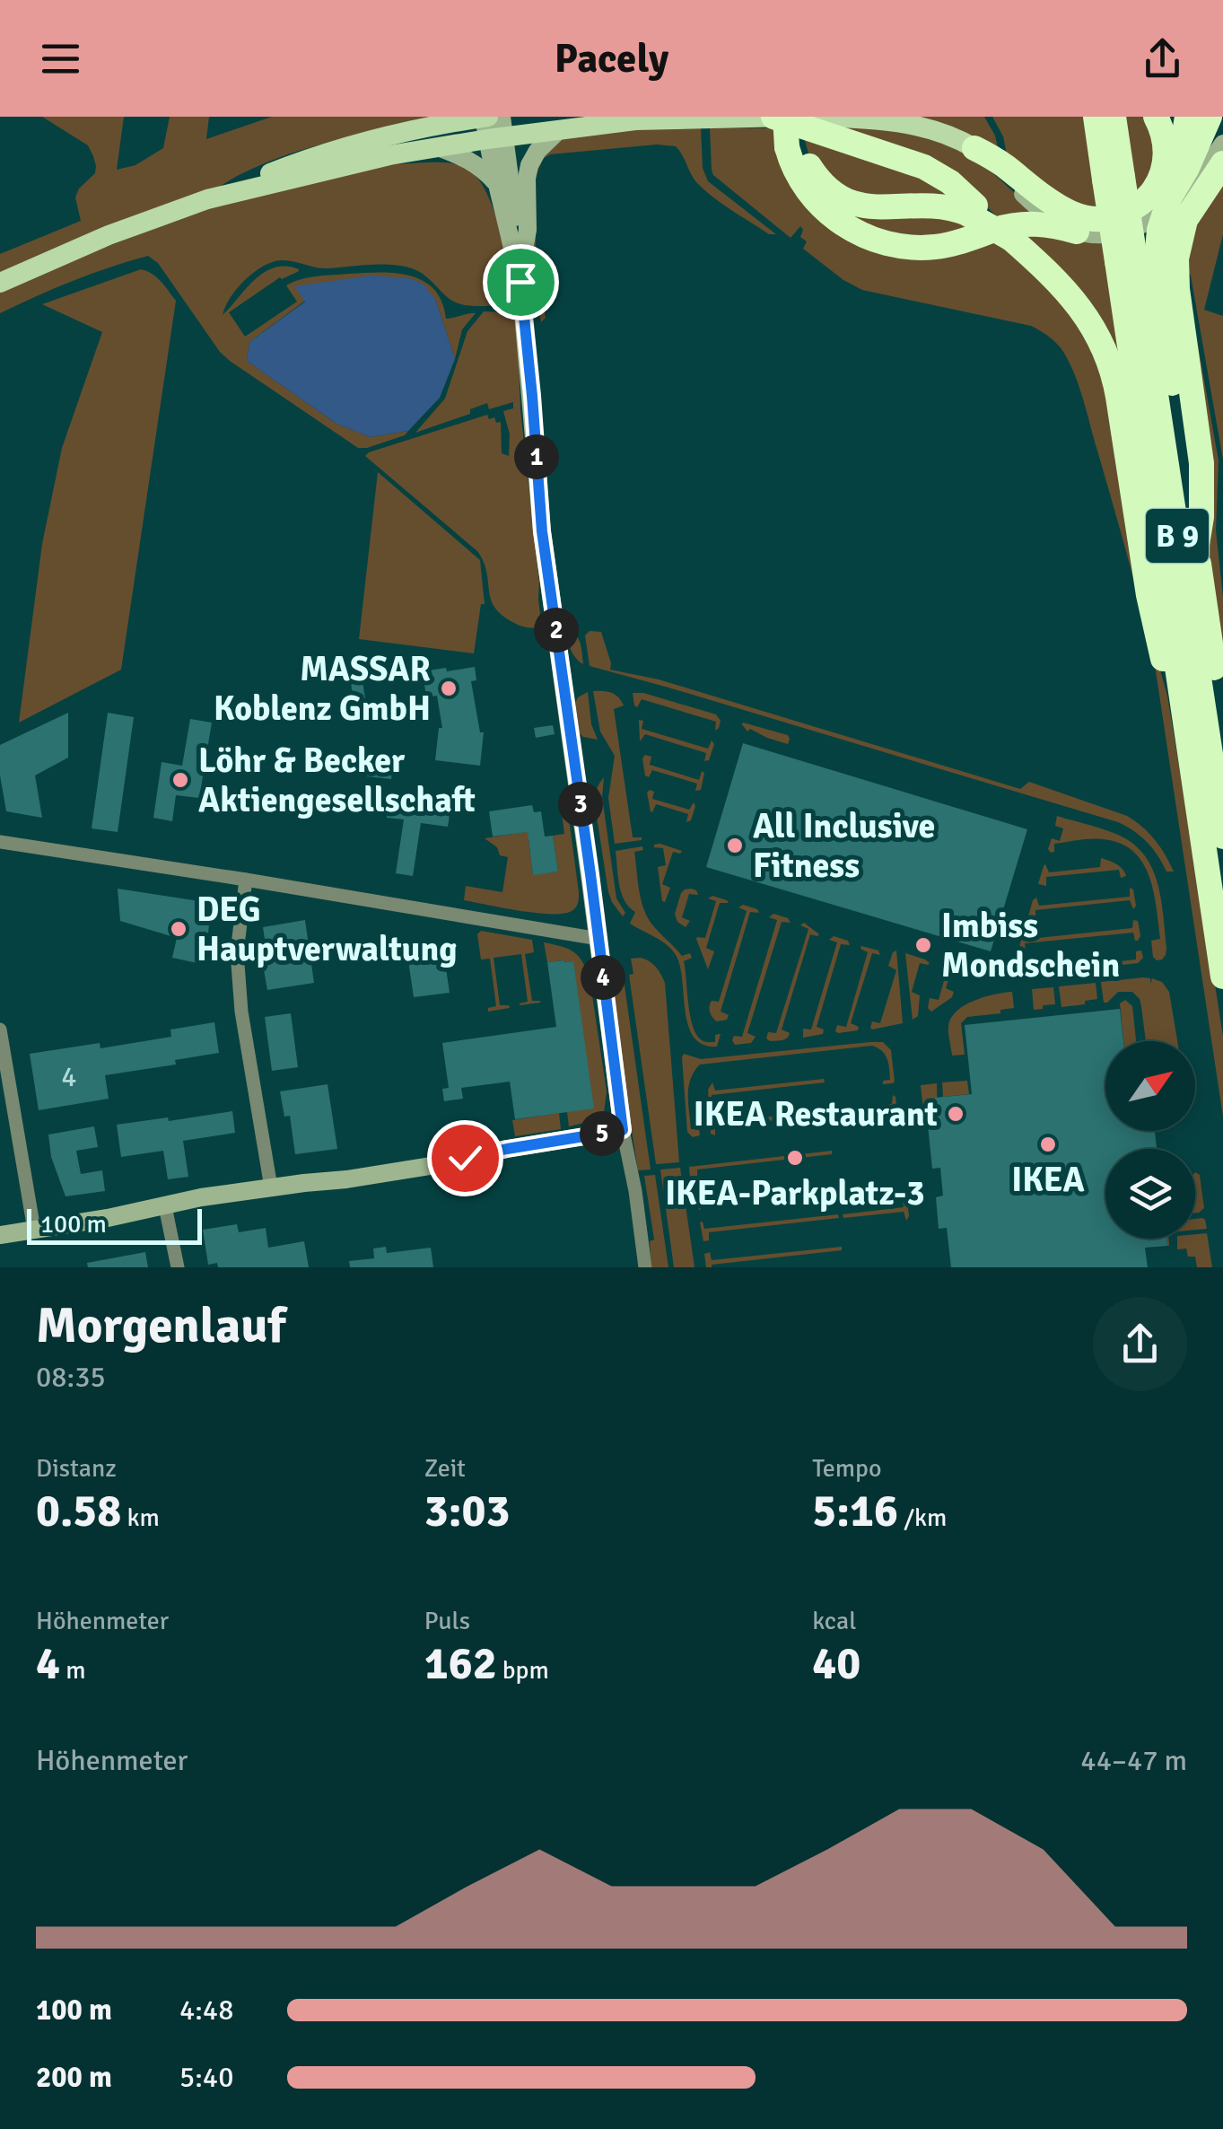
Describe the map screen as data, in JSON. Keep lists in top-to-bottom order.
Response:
{
  "streets": {
    "highway": ["B 9"]
  },
  "places": [
    "MASSAR Koblenz GmbH",
    "Löhr & Becker Aktiengesellschaft",
    "All Inclusive Fitness",
    "DEG Hauptverwaltung",
    "Imbiss Mondschein",
    "IKEA Restaurant",
    "IKEA",
    "IKEA-Parkplatz-3"
  ],
  "house_numbers": ["4"],
  "scale_bar": "100 m",
  "north": "top right",
  "page": {
    "header": "Pacely",
    "pins": [
      "1",
      "2",
      "3",
      "4",
      "5"
    ],
    "scale": "100 m",
    "heading": ["Morgenlauf", "08:35"],
    "stats": [
      ["Distanz", "0.58 km"],
      ["Zeit", "3:03"],
      ["Tempo", "5:16 /km"],
      ["Höhenmeter", "4 m"],
      ["Puls", "162 bpm"],
      ["kcal", "40"]
    ],
    "chart": ["Höhenmeter", "44–47 m"],
    "list": [
      {
        "name": "100 m",
        "note": "4:48"
      },
      {
        "name": "200 m",
        "note": "5:40"
      }
    ]
  }
}
